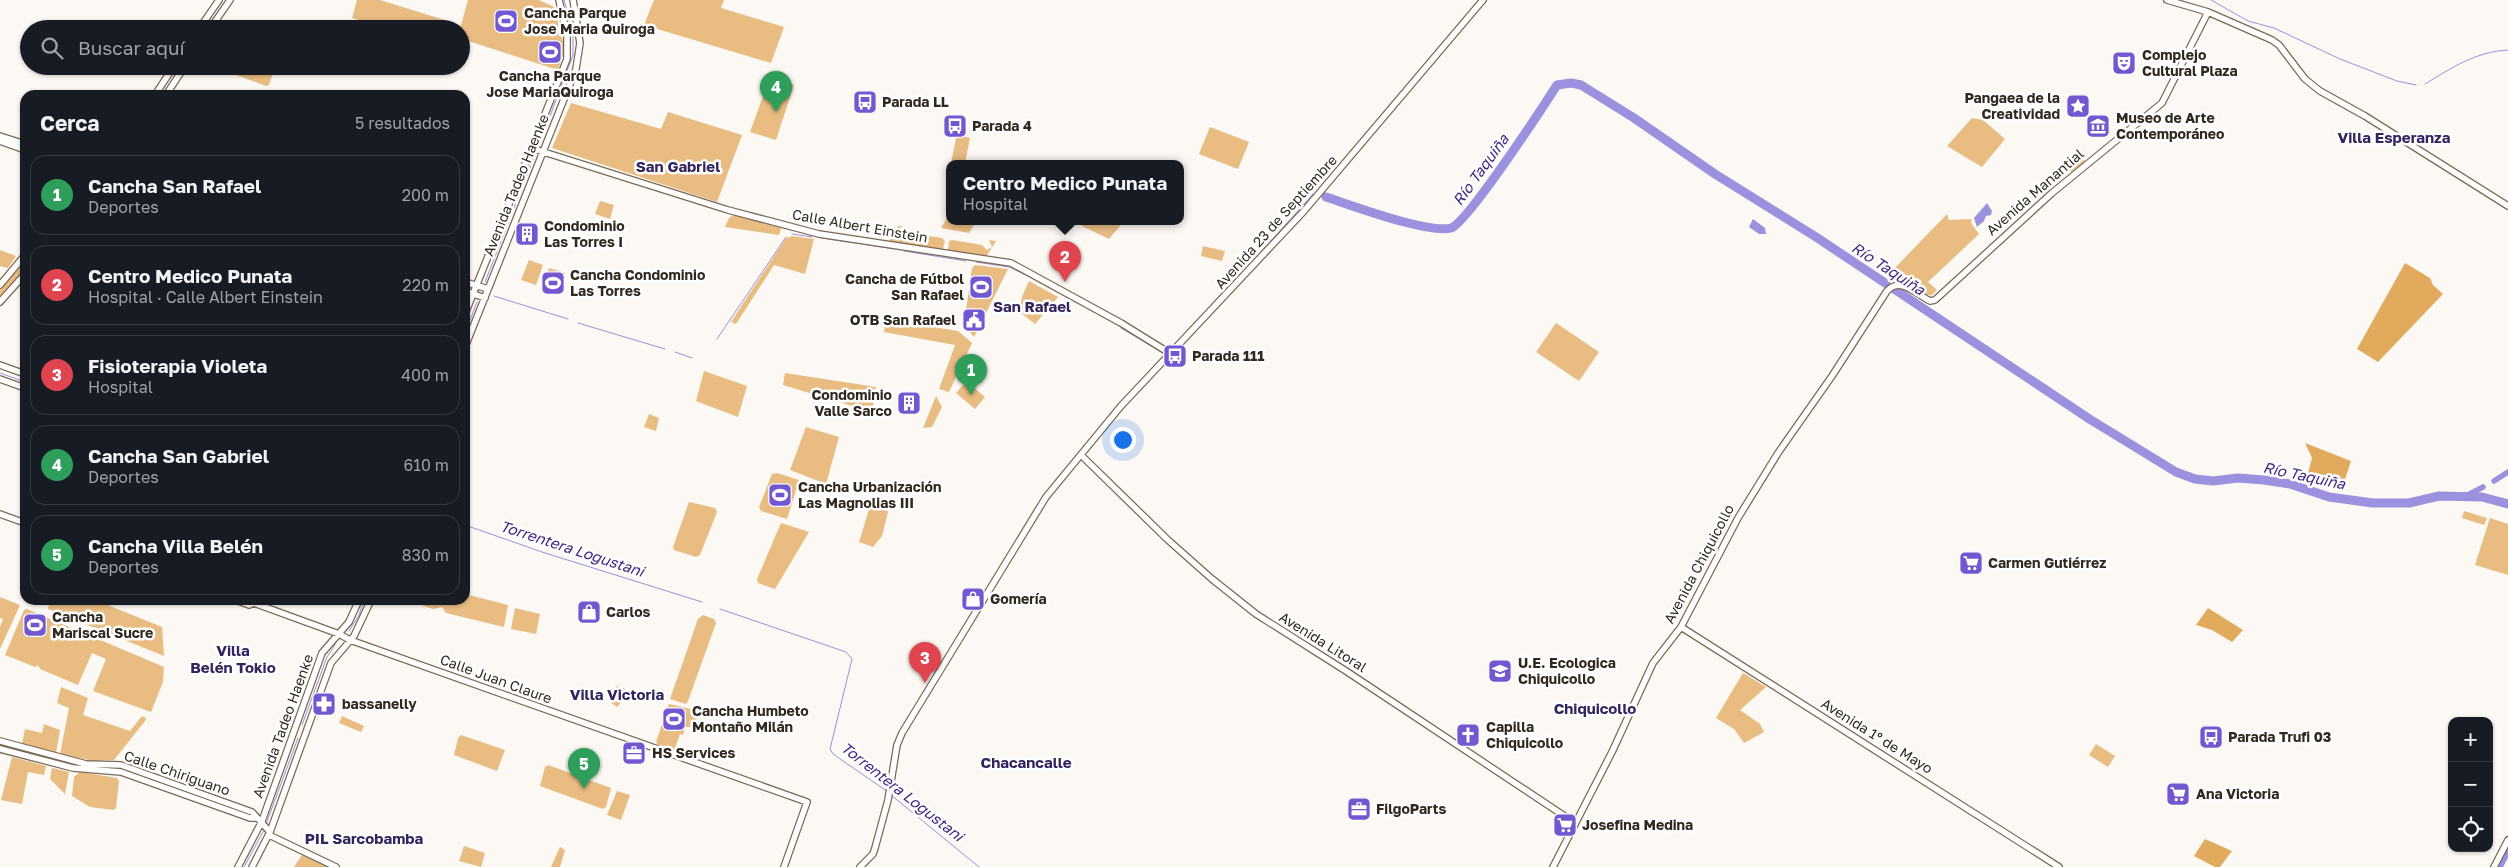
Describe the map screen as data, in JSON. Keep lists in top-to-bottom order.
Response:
{
  "streets": {
    "main road": [
      "Avenida Tadeo Haenke",
      "Avenida Manantial",
      "Avenida 23 de Septiembre",
      "Calle Albert Einstein",
      "Avenida Chiquicollo",
      "Avenida Litoral",
      "Calle Juan Claure",
      "Avenida 1º de Mayo",
      "Calle Chiriguano"
    ]
  },
  "crossings": [
    ["Avenida Tadeo Haenke", "Calle Albert Einstein"],
    ["Avenida Tadeo Haenke", "Calle Juan Claure"],
    ["Avenida Tadeo Haenke", "Calle Chiriguano"],
    ["Avenida Manantial", "Avenida Chiquicollo"],
    ["Avenida 23 de Septiembre", "Calle Albert Einstein"],
    ["Avenida 23 de Septiembre", "Avenida Litoral"],
    ["Avenida Chiquicollo", "Avenida Litoral"],
    ["Avenida Chiquicollo", "Avenida 1º de Mayo"]
  ],
  "districts": [
    "Villa Esperanza",
    "San Gabriel",
    "San Rafael",
    "Villa Belén Tokio",
    "Villa Victoria",
    "Chiquicollo",
    "Chacancalle",
    "PIL Sarcobamba"
  ],
  "water": ["Río Taquiña", "Torrentera Logustani"],
  "places": {
    "sports": [
      "Cancha Parque Jose Maria Quiroga",
      "Cancha Parque Jose MariaQuiroga",
      "Cancha Condominio Las Torres",
      "Cancha de Fútbol San Rafael",
      "Cancha Urbanización Las Magnolias III",
      "Cancha Mariscal Sucre",
      "Cancha Humbeto Montaño Milán"
    ],
    "theatre": ["Complejo Cultural Plaza"],
    "bus stop": [
      "Parada LL",
      "Parada 4",
      "Parada 111",
      "Parada Trufi 03"
    ],
    "place": ["Pangaea de la Creatividad"],
    "museum": ["Museo de Arte Contemporáneo"],
    "building": ["Condominio Las Torres I", "Condominio Valle Sarco"],
    "public building": ["OTB San Rafael"],
    "supermarket": ["Carmen Gutiérrez", "Ana Victoria", "Josefina Medina"],
    "shop": ["Gomería", "Carlos"],
    "school or university": ["U.E. Ecologica Chiquicollo"],
    "pharmacy": ["bassanelly"],
    "church": ["Capilla Chiquicollo"],
    "office": ["HS Services", "FilgoParts"]
  },
  "page": {
    "search": "Buscar aquí",
    "pins": [
      "4",
      "2",
      "1",
      "3",
      "5"
    ],
    "heading": ["Cerca", "5 resultados"],
    "list": [
      {
        "mark": "1",
        "name": "Cancha San Rafael",
        "note": "Deportes",
        "value": "200 m"
      },
      {
        "mark": "2",
        "name": "Centro Medico Punata",
        "note": "Hospital · Calle Albert Einstein",
        "value": "220 m"
      },
      {
        "mark": "3",
        "name": "Fisioterapia Violeta",
        "note": "Hospital",
        "value": "400 m"
      },
      {
        "mark": "4",
        "name": "Cancha San Gabriel",
        "note": "Deportes",
        "value": "610 m"
      },
      {
        "mark": "5",
        "name": "Cancha Villa Belén",
        "note": "Deportes",
        "value": "830 m"
      }
    ],
    "popup": ["Centro Medico Punata", "Hospital"],
    "map_buttons": ["+", "−"]
  }
}
